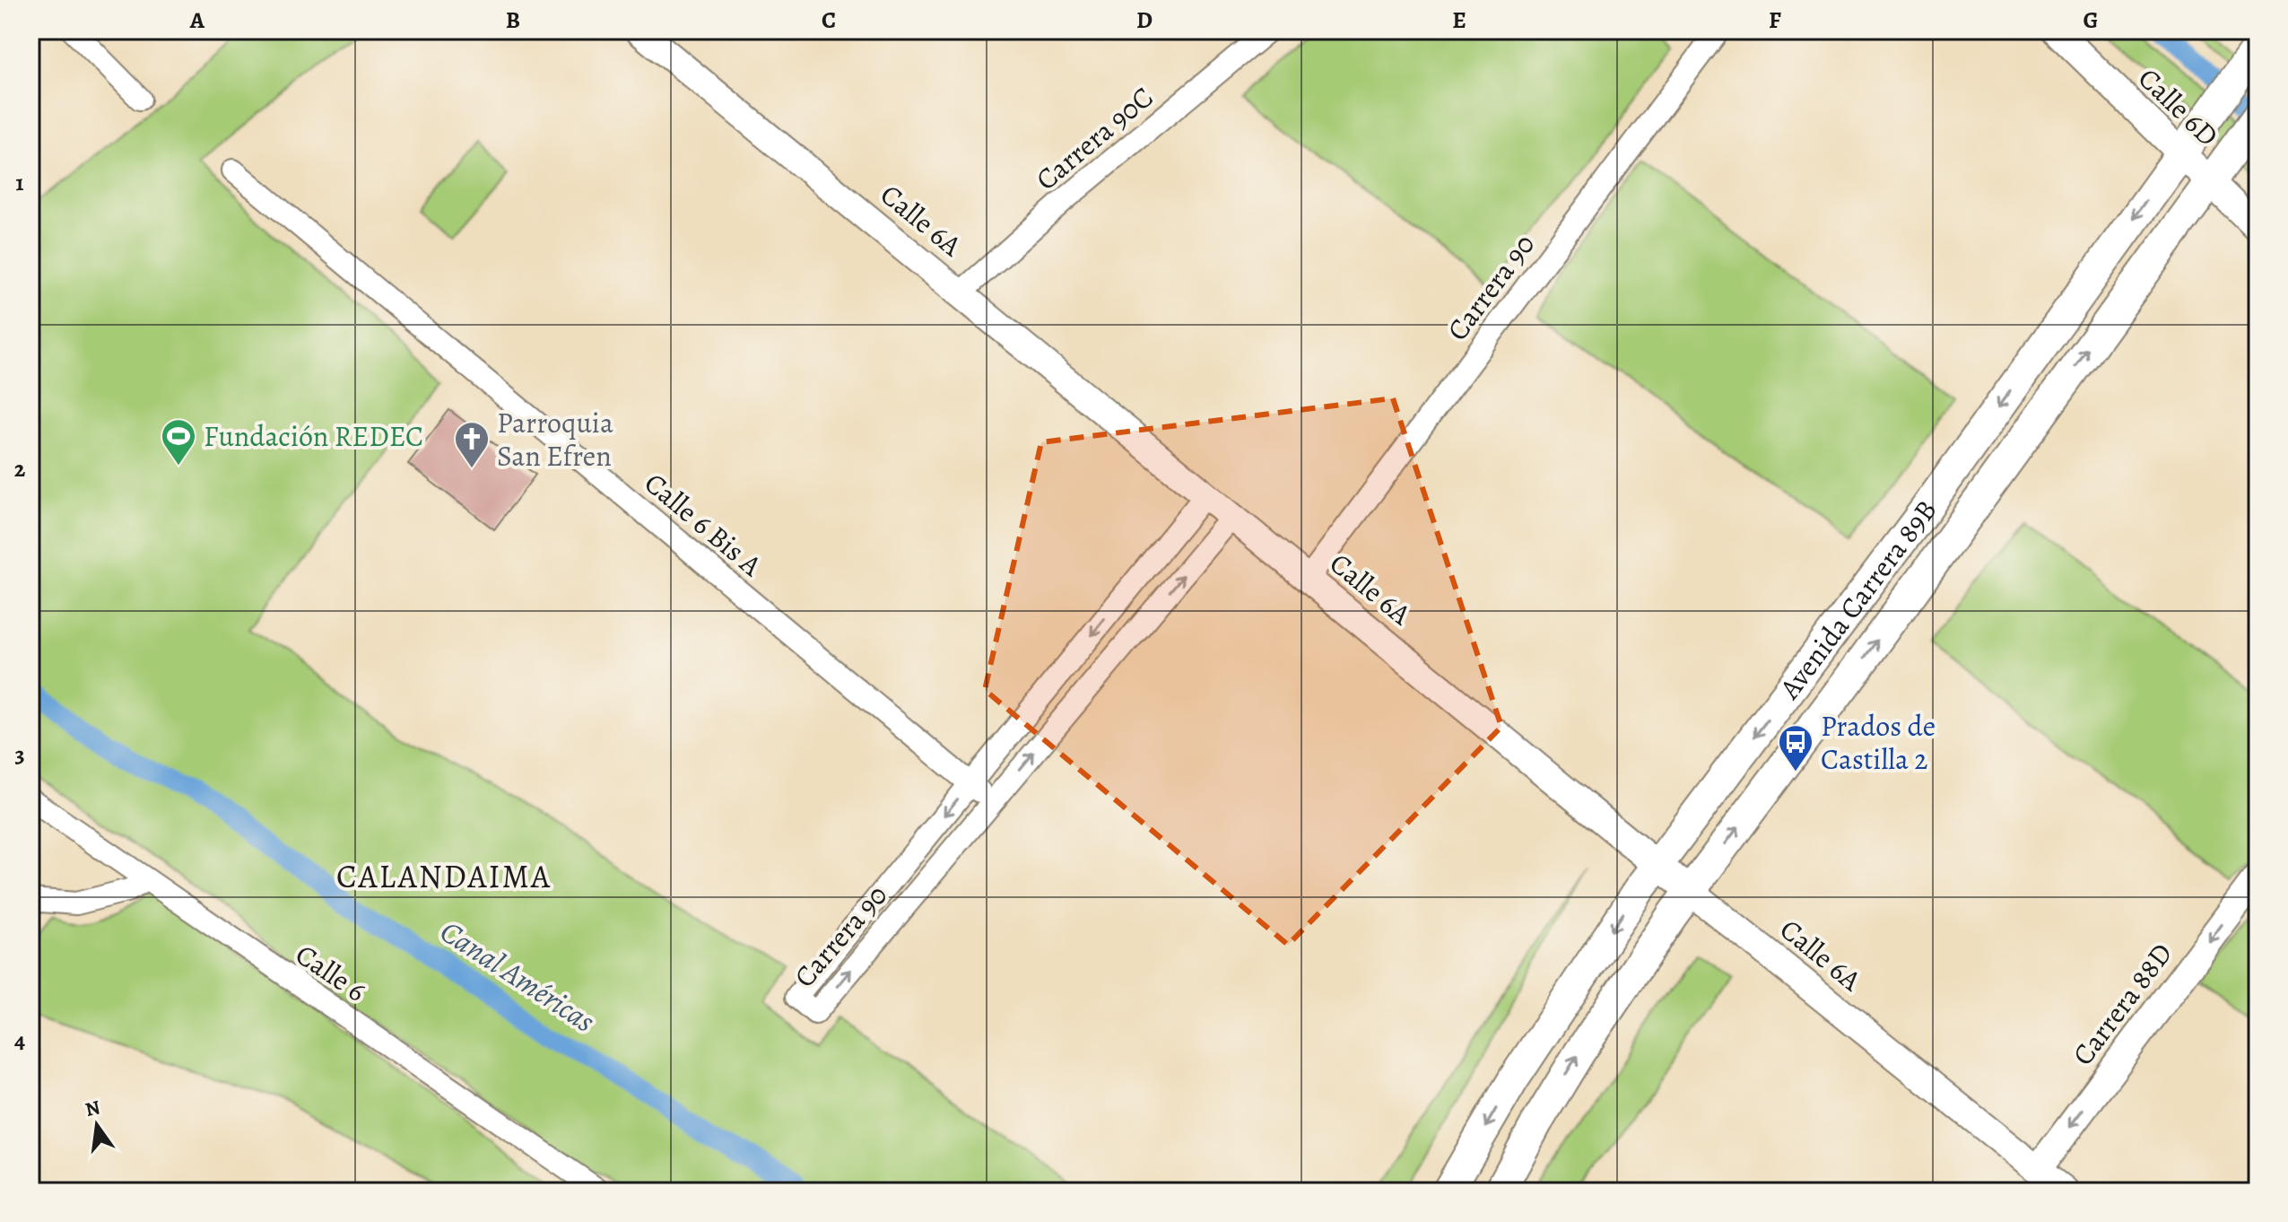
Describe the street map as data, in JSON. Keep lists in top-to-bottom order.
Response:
{
  "streets": {
    "main road": ["Avenida Carrera 89B"],
    "street": [
      "Calle 6D",
      "Carrera 90C",
      "Calle 6A",
      "Carrera 90",
      "Calle 6 Bis A",
      "Calle 6",
      "Carrera 88D"
    ]
  },
  "crossings": [
    ["Calle 6D", "Avenida Carrera 89B"],
    ["Carrera 90C", "Calle 6A"],
    ["Calle 6A", "Carrera 90"],
    ["Calle 6A", "Avenida Carrera 89B"],
    ["Calle 6A", "Carrera 88D"],
    ["Carrera 90", "Calle 6 Bis A"]
  ],
  "one_way": ["Carrera 88D"],
  "districts": ["CALANDAIMA"],
  "water": ["Canal Américas"],
  "places": {
    "sports": ["Fundación REDEC"],
    "church": ["Parroquia San Efren"],
    "bus stop": ["Prados de Castilla 2"]
  },
  "north": "top",
  "grid": {
    "columns": [
      "A",
      "B",
      "C",
      "D",
      "E",
      "F",
      "G"
    ],
    "rows": [
      "1",
      "2",
      "3",
      "4"
    ]
  }
}
